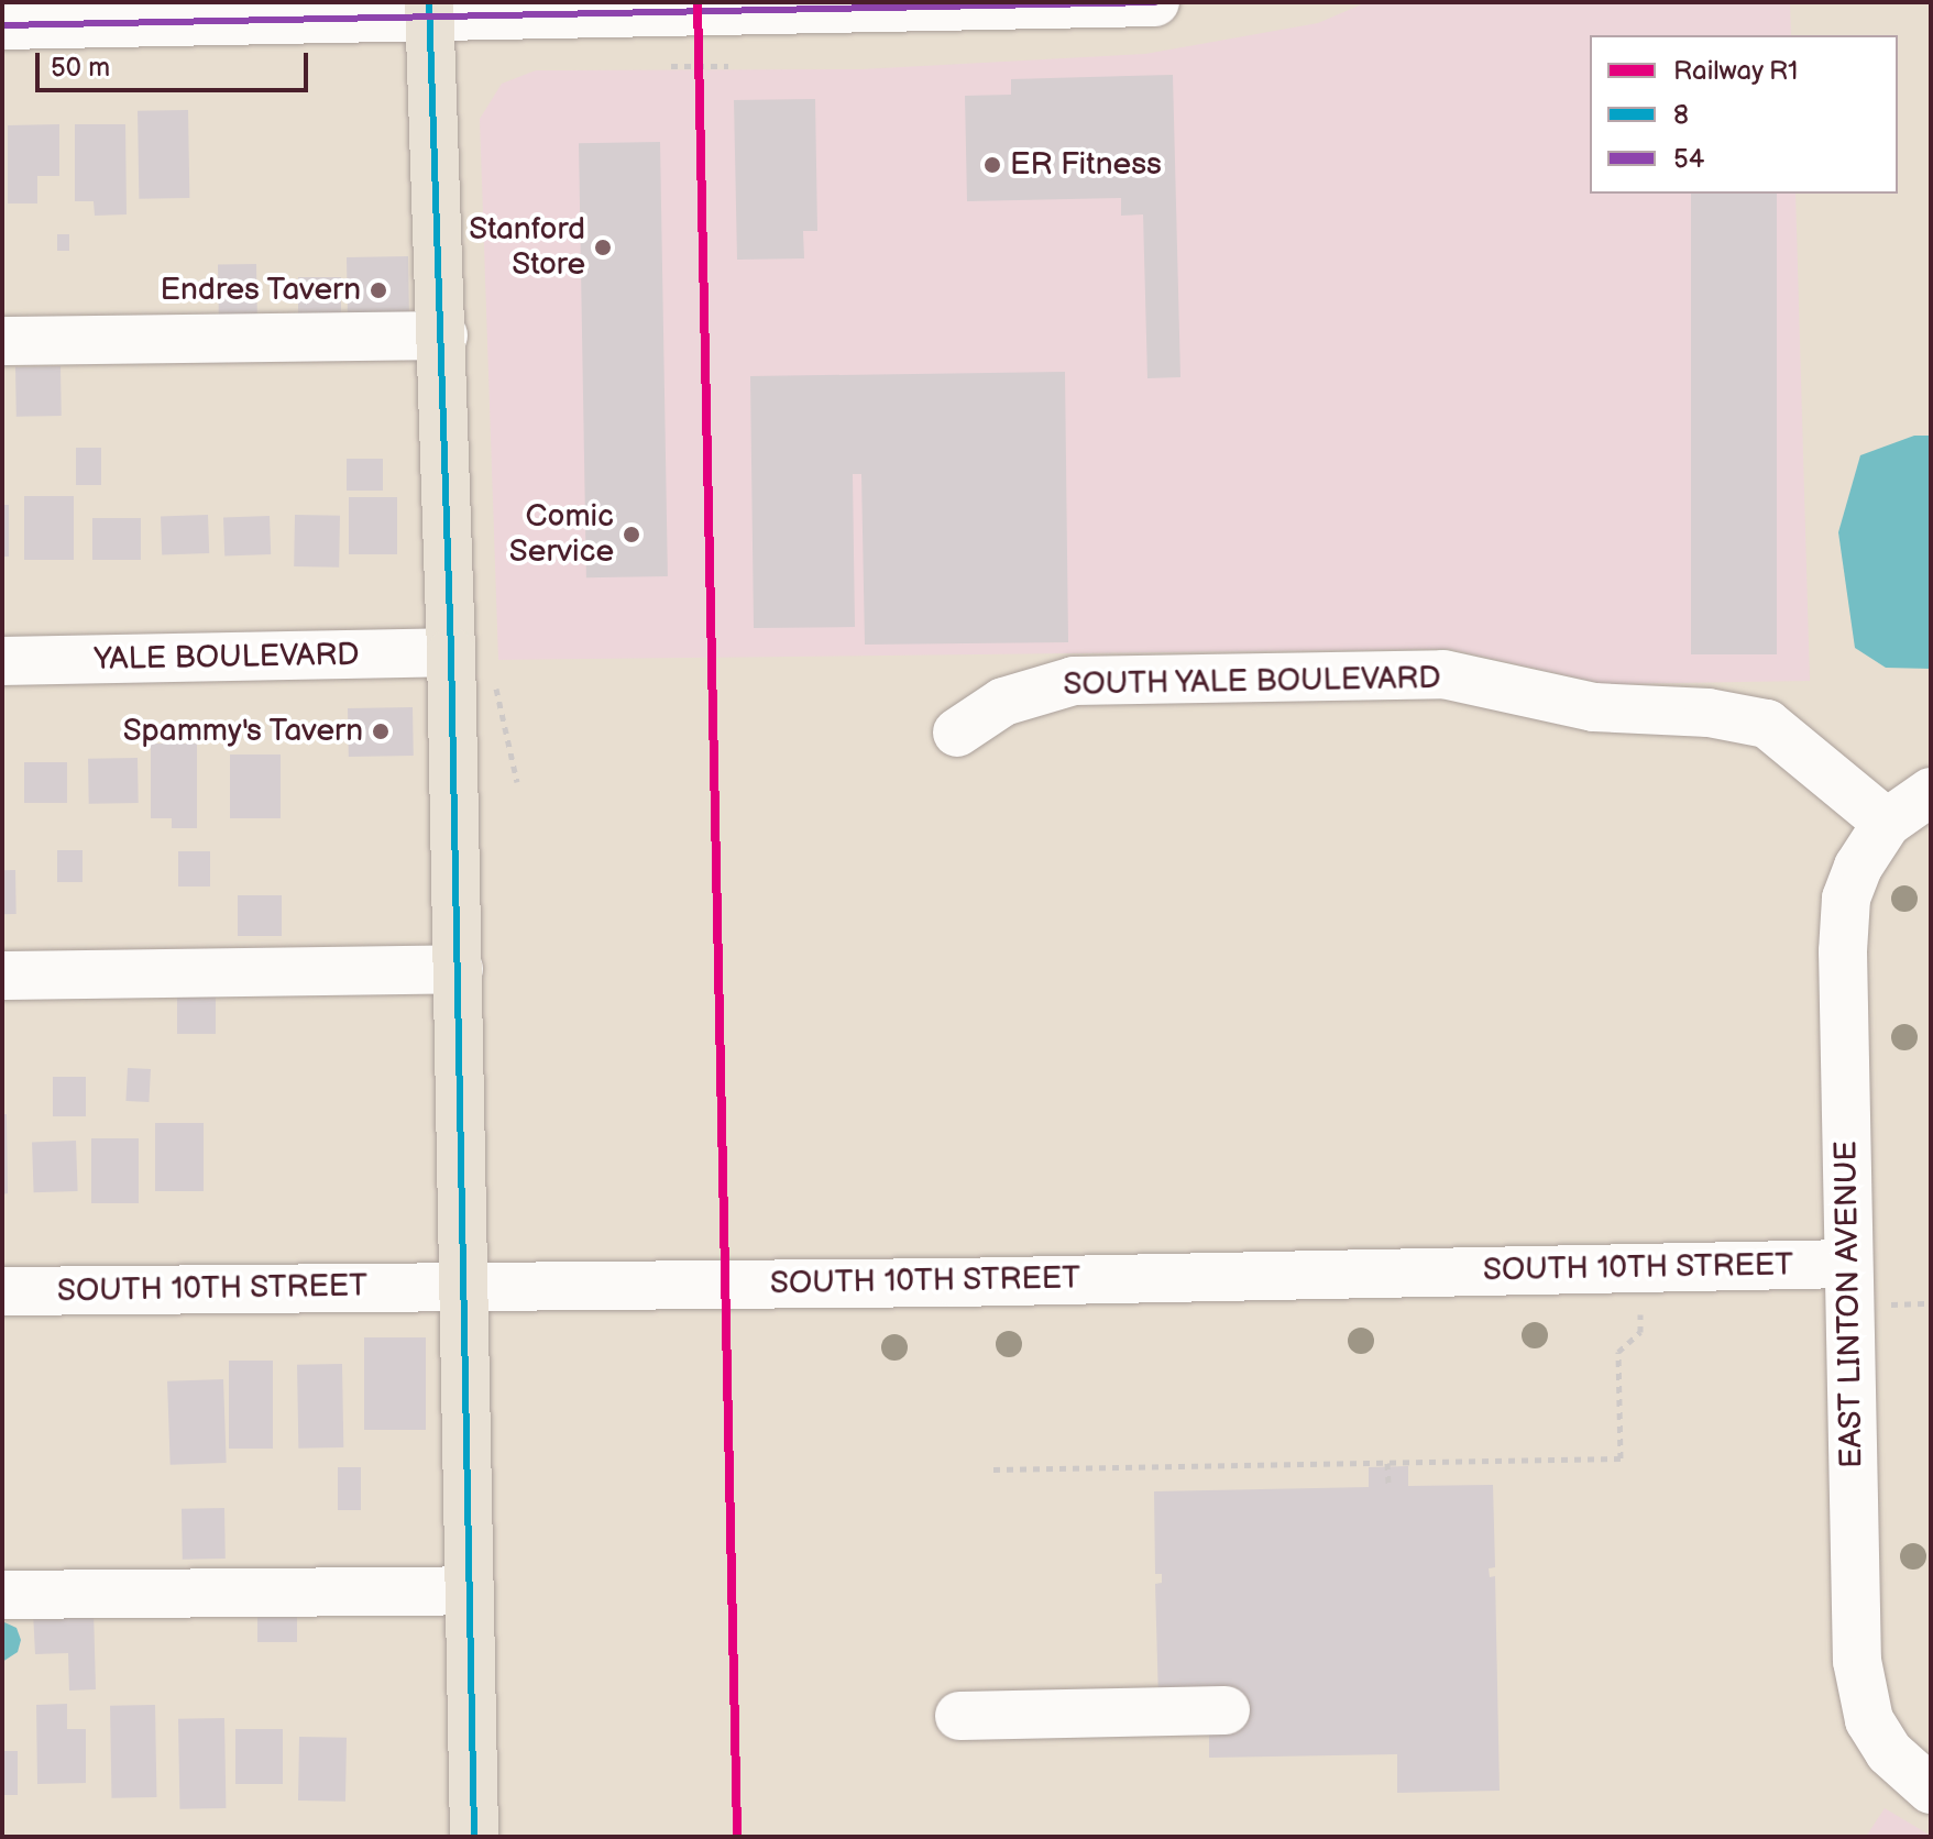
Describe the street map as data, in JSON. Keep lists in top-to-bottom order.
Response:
{
  "streets": {
    "street": [
      "YALE BOULEVARD",
      "SOUTH YALE BOULEVARD",
      "SOUTH 10TH STREET",
      "EAST LINTON AVENUE"
    ]
  },
  "crossings": [
    ["SOUTH YALE BOULEVARD", "EAST LINTON AVENUE"],
    ["SOUTH 10TH STREET", "EAST LINTON AVENUE"]
  ],
  "places": [
    "ER Fitness",
    "Stanford Store",
    "Endres Tavern",
    "Comic Service",
    "Spammy's Tavern"
  ],
  "lines": ["rail line R1", "transit line 8", "transit line 54"],
  "legend": ["Railway R1", "8", "54"],
  "scale_bar": "50 m"
}
